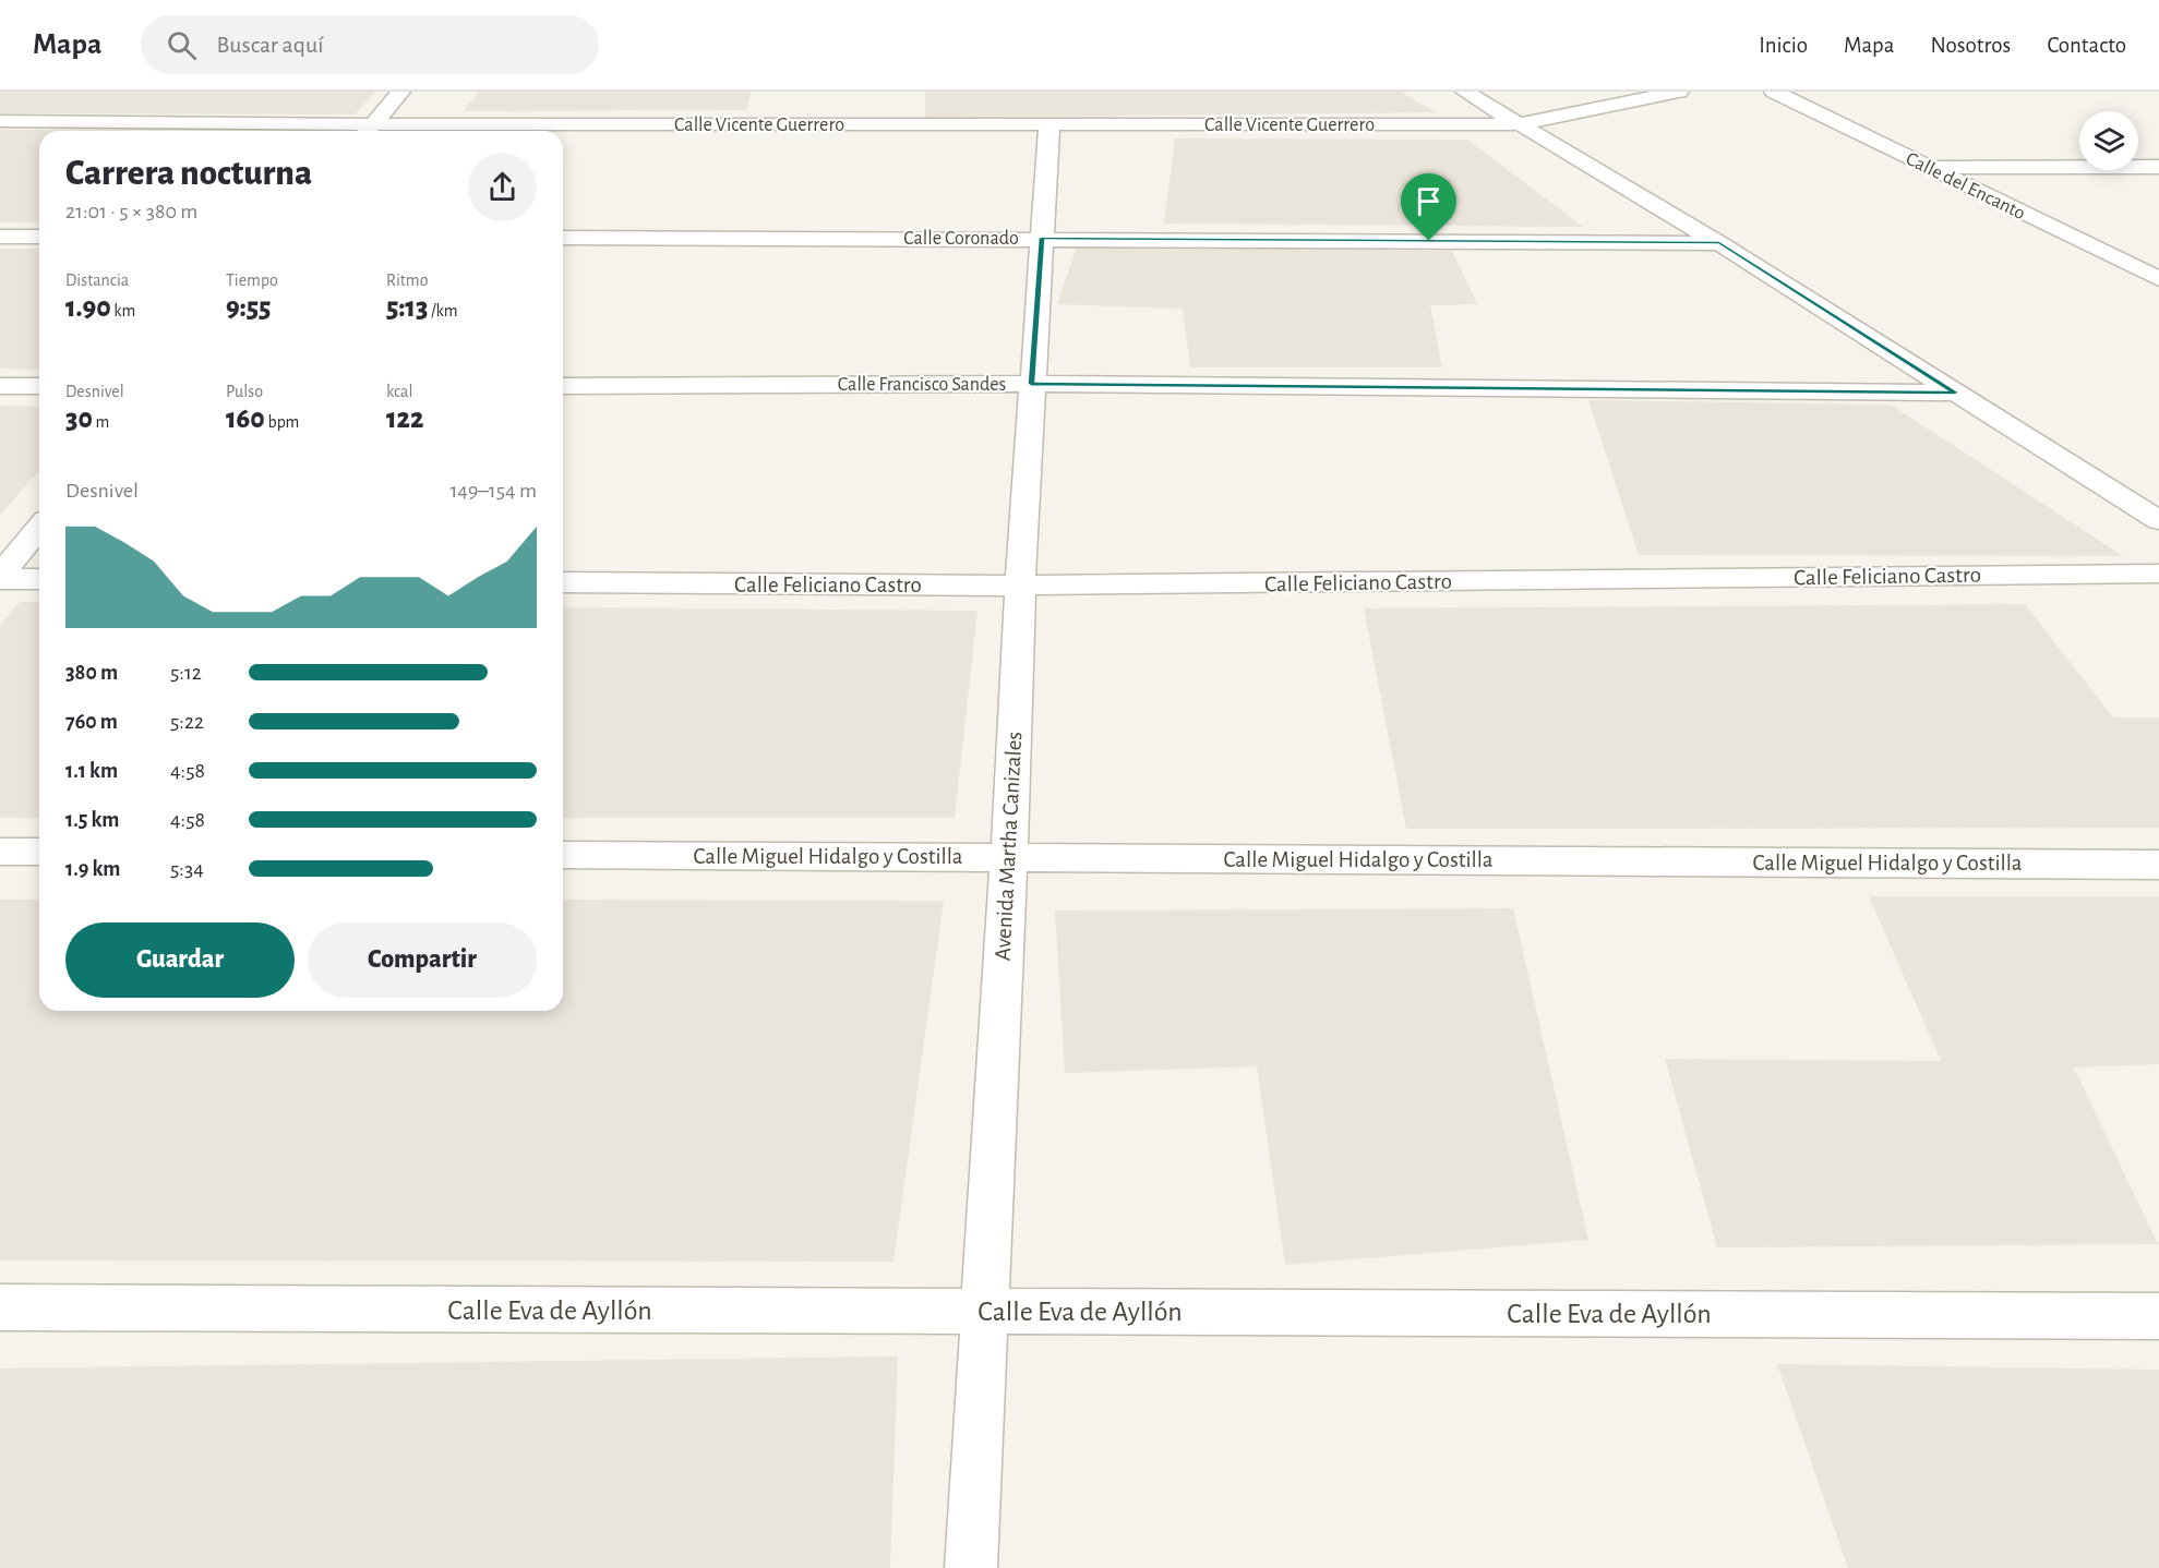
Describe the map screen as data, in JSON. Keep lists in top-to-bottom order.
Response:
{
  "streets": {
    "street": [
      "Calle Vicente Guerrero",
      "Calle del Encanto",
      "Calle Coronado",
      "Calle Francisco Sandes",
      "Calle Feliciano Castro",
      "Avenida Martha Canizales",
      "Calle Miguel Hidalgo y Costilla",
      "Calle Eva de Ayllón"
    ]
  },
  "crossings": [
    ["Calle Vicente Guerrero", "Avenida Martha Canizales"],
    ["Calle Coronado", "Avenida Martha Canizales"],
    ["Calle Francisco Sandes", "Avenida Martha Canizales"],
    ["Calle Feliciano Castro", "Avenida Martha Canizales"],
    ["Avenida Martha Canizales", "Calle Miguel Hidalgo y Costilla"],
    ["Avenida Martha Canizales", "Calle Eva de Ayllón"]
  ],
  "page": {
    "header": "Mapa",
    "search": "Buscar aquí",
    "nav": [
      "Inicio",
      "Mapa",
      "Nosotros",
      "Contacto"
    ],
    "heading": ["Carrera nocturna", "21:01 · 5 × 380 m"],
    "stats": [
      ["Distancia", "1.90 km"],
      ["Tiempo", "9:55"],
      ["Ritmo", "5:13 /km"],
      ["Desnivel", "30 m"],
      ["Pulso", "160 bpm"],
      ["kcal", "122"]
    ],
    "chart": ["Desnivel", "149–154 m"],
    "list": [
      {
        "name": "380 m",
        "note": "5:12"
      },
      {
        "name": "760 m",
        "note": "5:22"
      },
      {
        "name": "1.1 km",
        "note": "4:58"
      },
      {
        "name": "1.5 km",
        "note": "4:58"
      },
      {
        "name": "1.9 km",
        "note": "5:34"
      }
    ],
    "buttons": ["Guardar", "Compartir"]
  }
}
